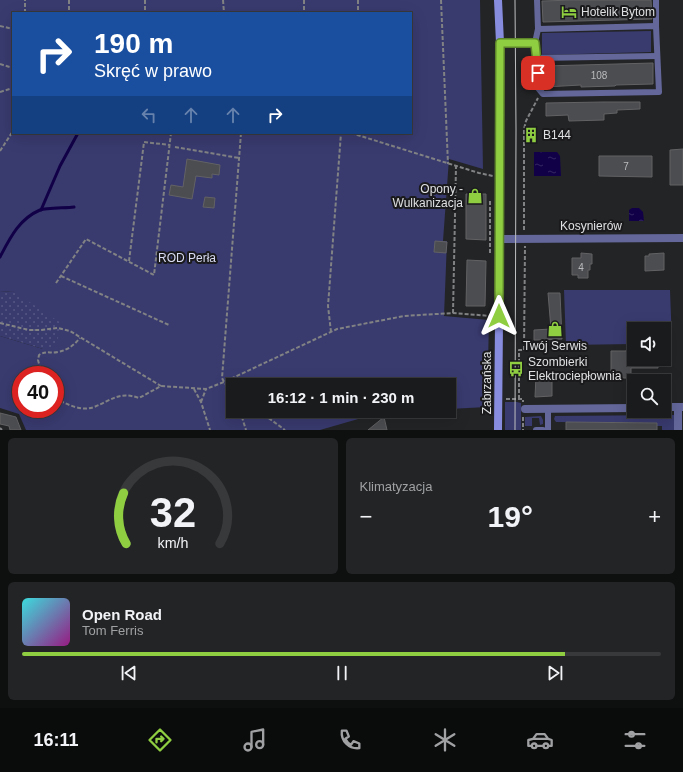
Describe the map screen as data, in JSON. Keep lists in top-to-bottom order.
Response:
{
  "streets": {
    "street": ["Kosynierów", "Zabrzańska"]
  },
  "crossings": [
    ["Kosynierów", "Zabrzańska"]
  ],
  "parks": ["ROD Perła"],
  "places": {
    "hotel": ["Hotelik Bytom"],
    "building": ["B144"],
    "shop": ["Opony - Wulkanizacja", "Twój Serwis"],
    "bus stop": ["Szombierki Elektrociepłownia"]
  },
  "house_numbers": ["108", "7", "4"],
  "page": {
    "turn": ["190 m", "Skręć w prawo"],
    "limit": "40",
    "trip": "16:12 · 1 min · 230 m",
    "tile": "Klimatyzacja",
    "heat": ["−", "19°", "+"],
    "song": ["Open Road", "Tom Ferris"],
    "tabs": "16:11",
    "gauge": ["32", "km/h"]
  }
}
